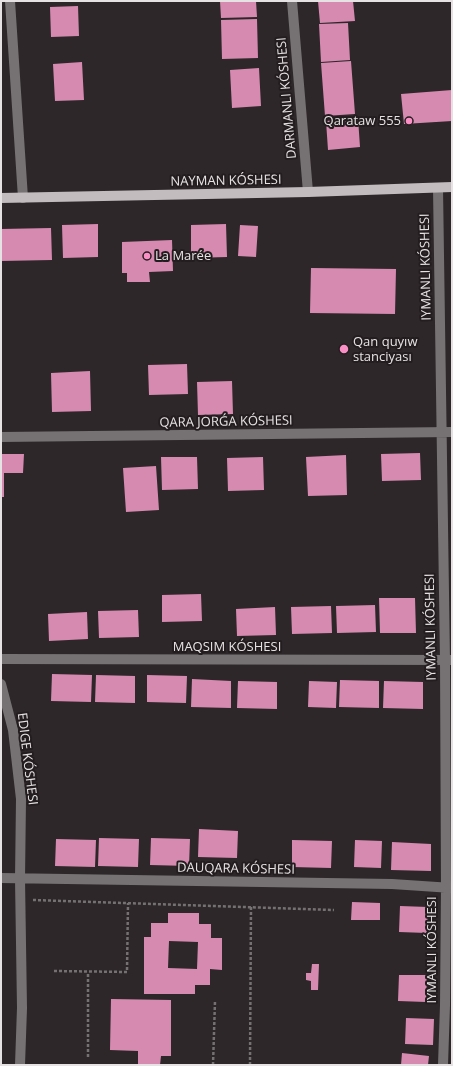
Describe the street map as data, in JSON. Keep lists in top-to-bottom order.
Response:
{
  "streets": {
    "main road": ["NAYMAN KÓSHESI"],
    "street": ["QARA JORǴA KÓSHESI", "EDIGE KÓSHESI", "DAUQARA KÓSHESI"]
  },
  "crossings": [
    ["EDIGE KÓSHESI", "DAUQARA KÓSHESI"]
  ],
  "places": ["Qarataw 555", "La Marée", "Qan quyıw stanciyası"]
}
